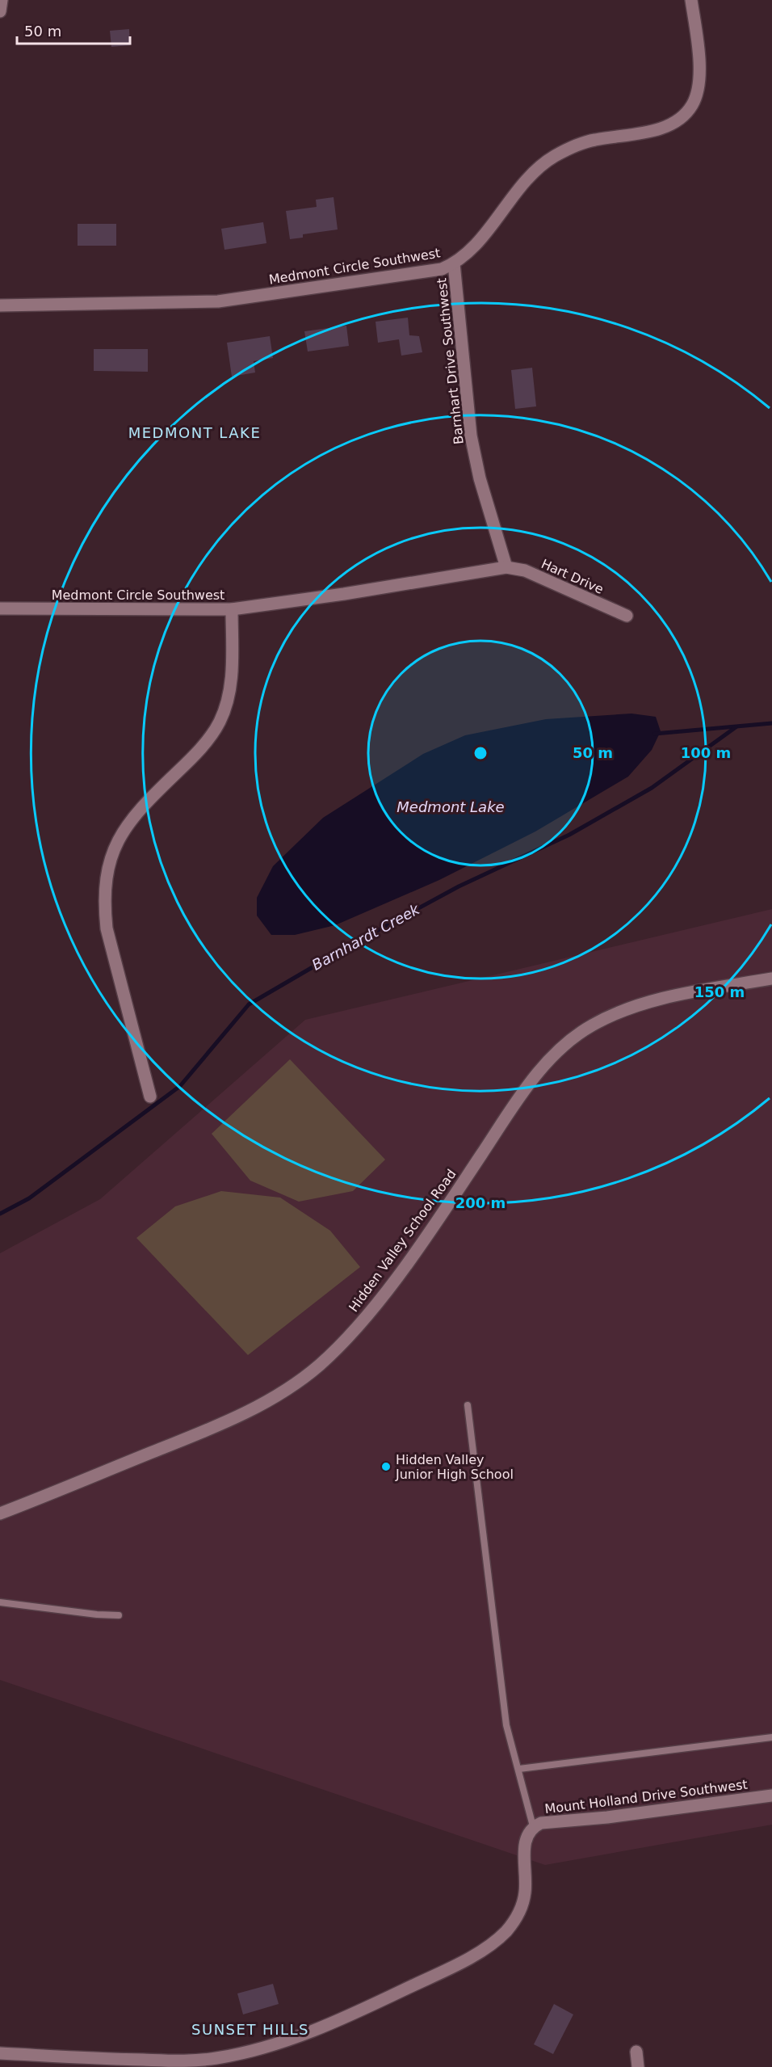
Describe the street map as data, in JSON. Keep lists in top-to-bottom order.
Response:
{
  "streets": {
    "street": [
      "Medmont Circle Southwest",
      "Barnhart Drive Southwest",
      "Hart Drive",
      "Hidden Valley School Road",
      "Mount Holland Drive Southwest"
    ]
  },
  "crossings": [
    ["Medmont Circle Southwest", "Barnhart Drive Southwest"],
    ["Medmont Circle Southwest", "Hart Drive"],
    ["Barnhart Drive Southwest", "Hart Drive"]
  ],
  "districts": ["MEDMONT LAKE", "SUNSET HILLS"],
  "water": ["Medmont Lake", "Barnhardt Creek"],
  "places": ["Hidden Valley Junior High School"],
  "scale_bar": "50 m",
  "rings": [
    "50 m",
    "100 m",
    "150 m",
    "200 m"
  ]
}
